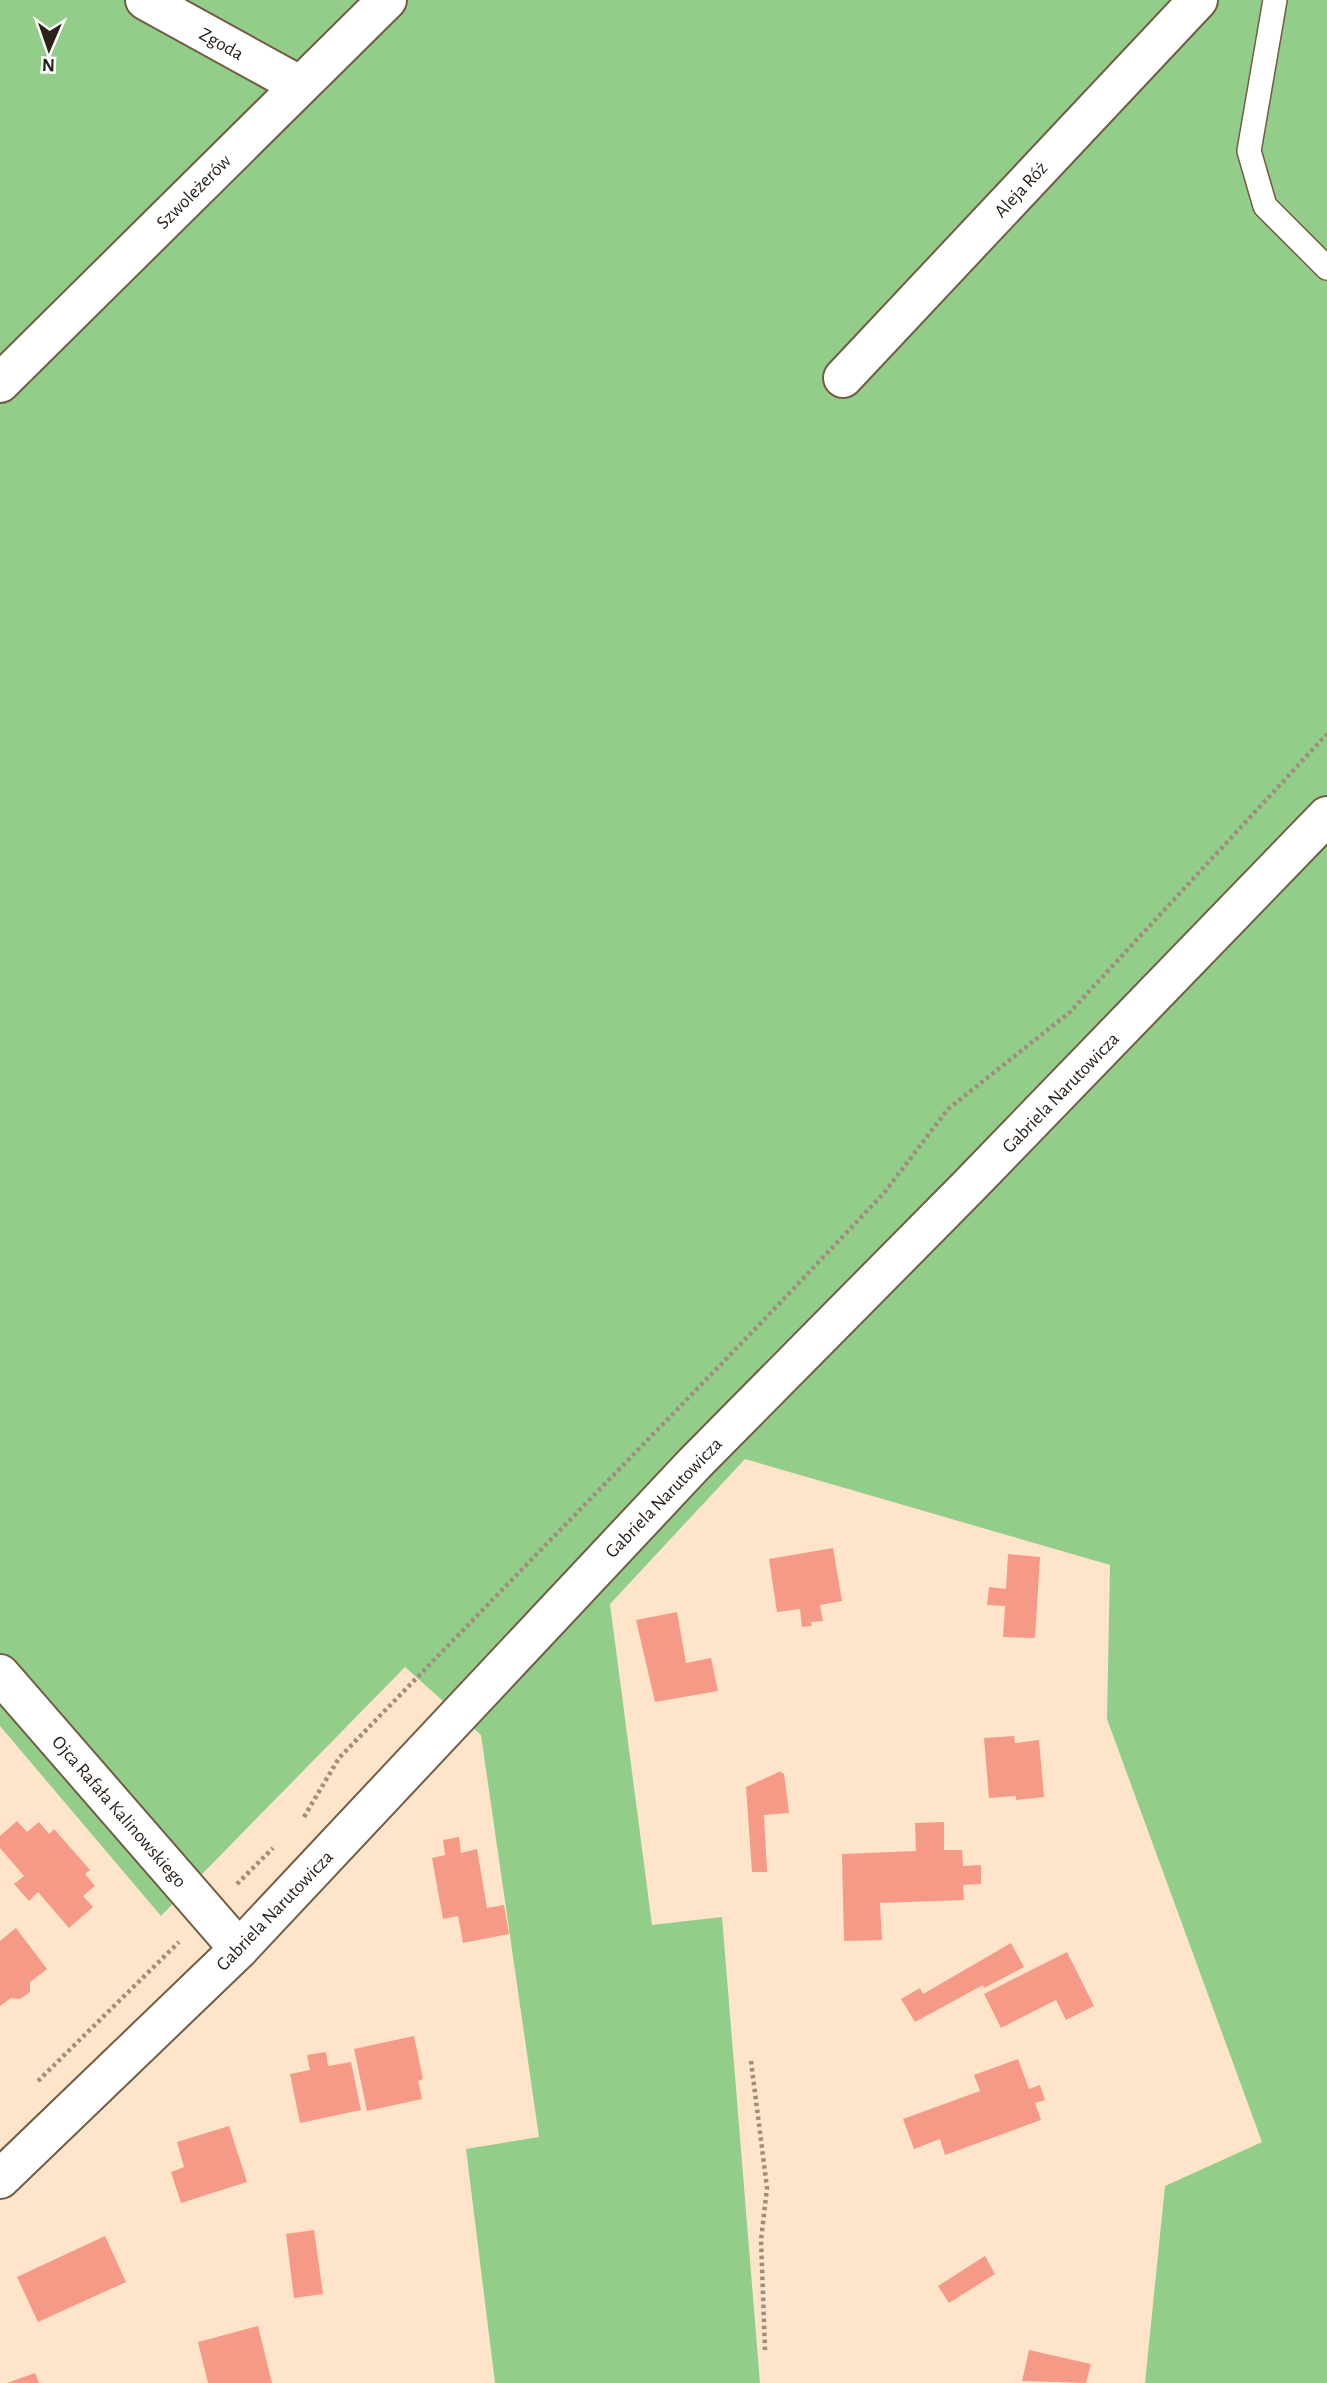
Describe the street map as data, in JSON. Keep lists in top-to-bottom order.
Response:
{
  "streets": {
    "street": [
      "Zgoda",
      "Aleja Róż",
      "Szwoleżerów",
      "Gabriela Narutowicza",
      "Ojca Rafała Kalinowskiego"
    ]
  },
  "crossings": [
    ["Zgoda", "Szwoleżerów"],
    ["Gabriela Narutowicza", "Ojca Rafała Kalinowskiego"]
  ],
  "north": "bottom"
}
